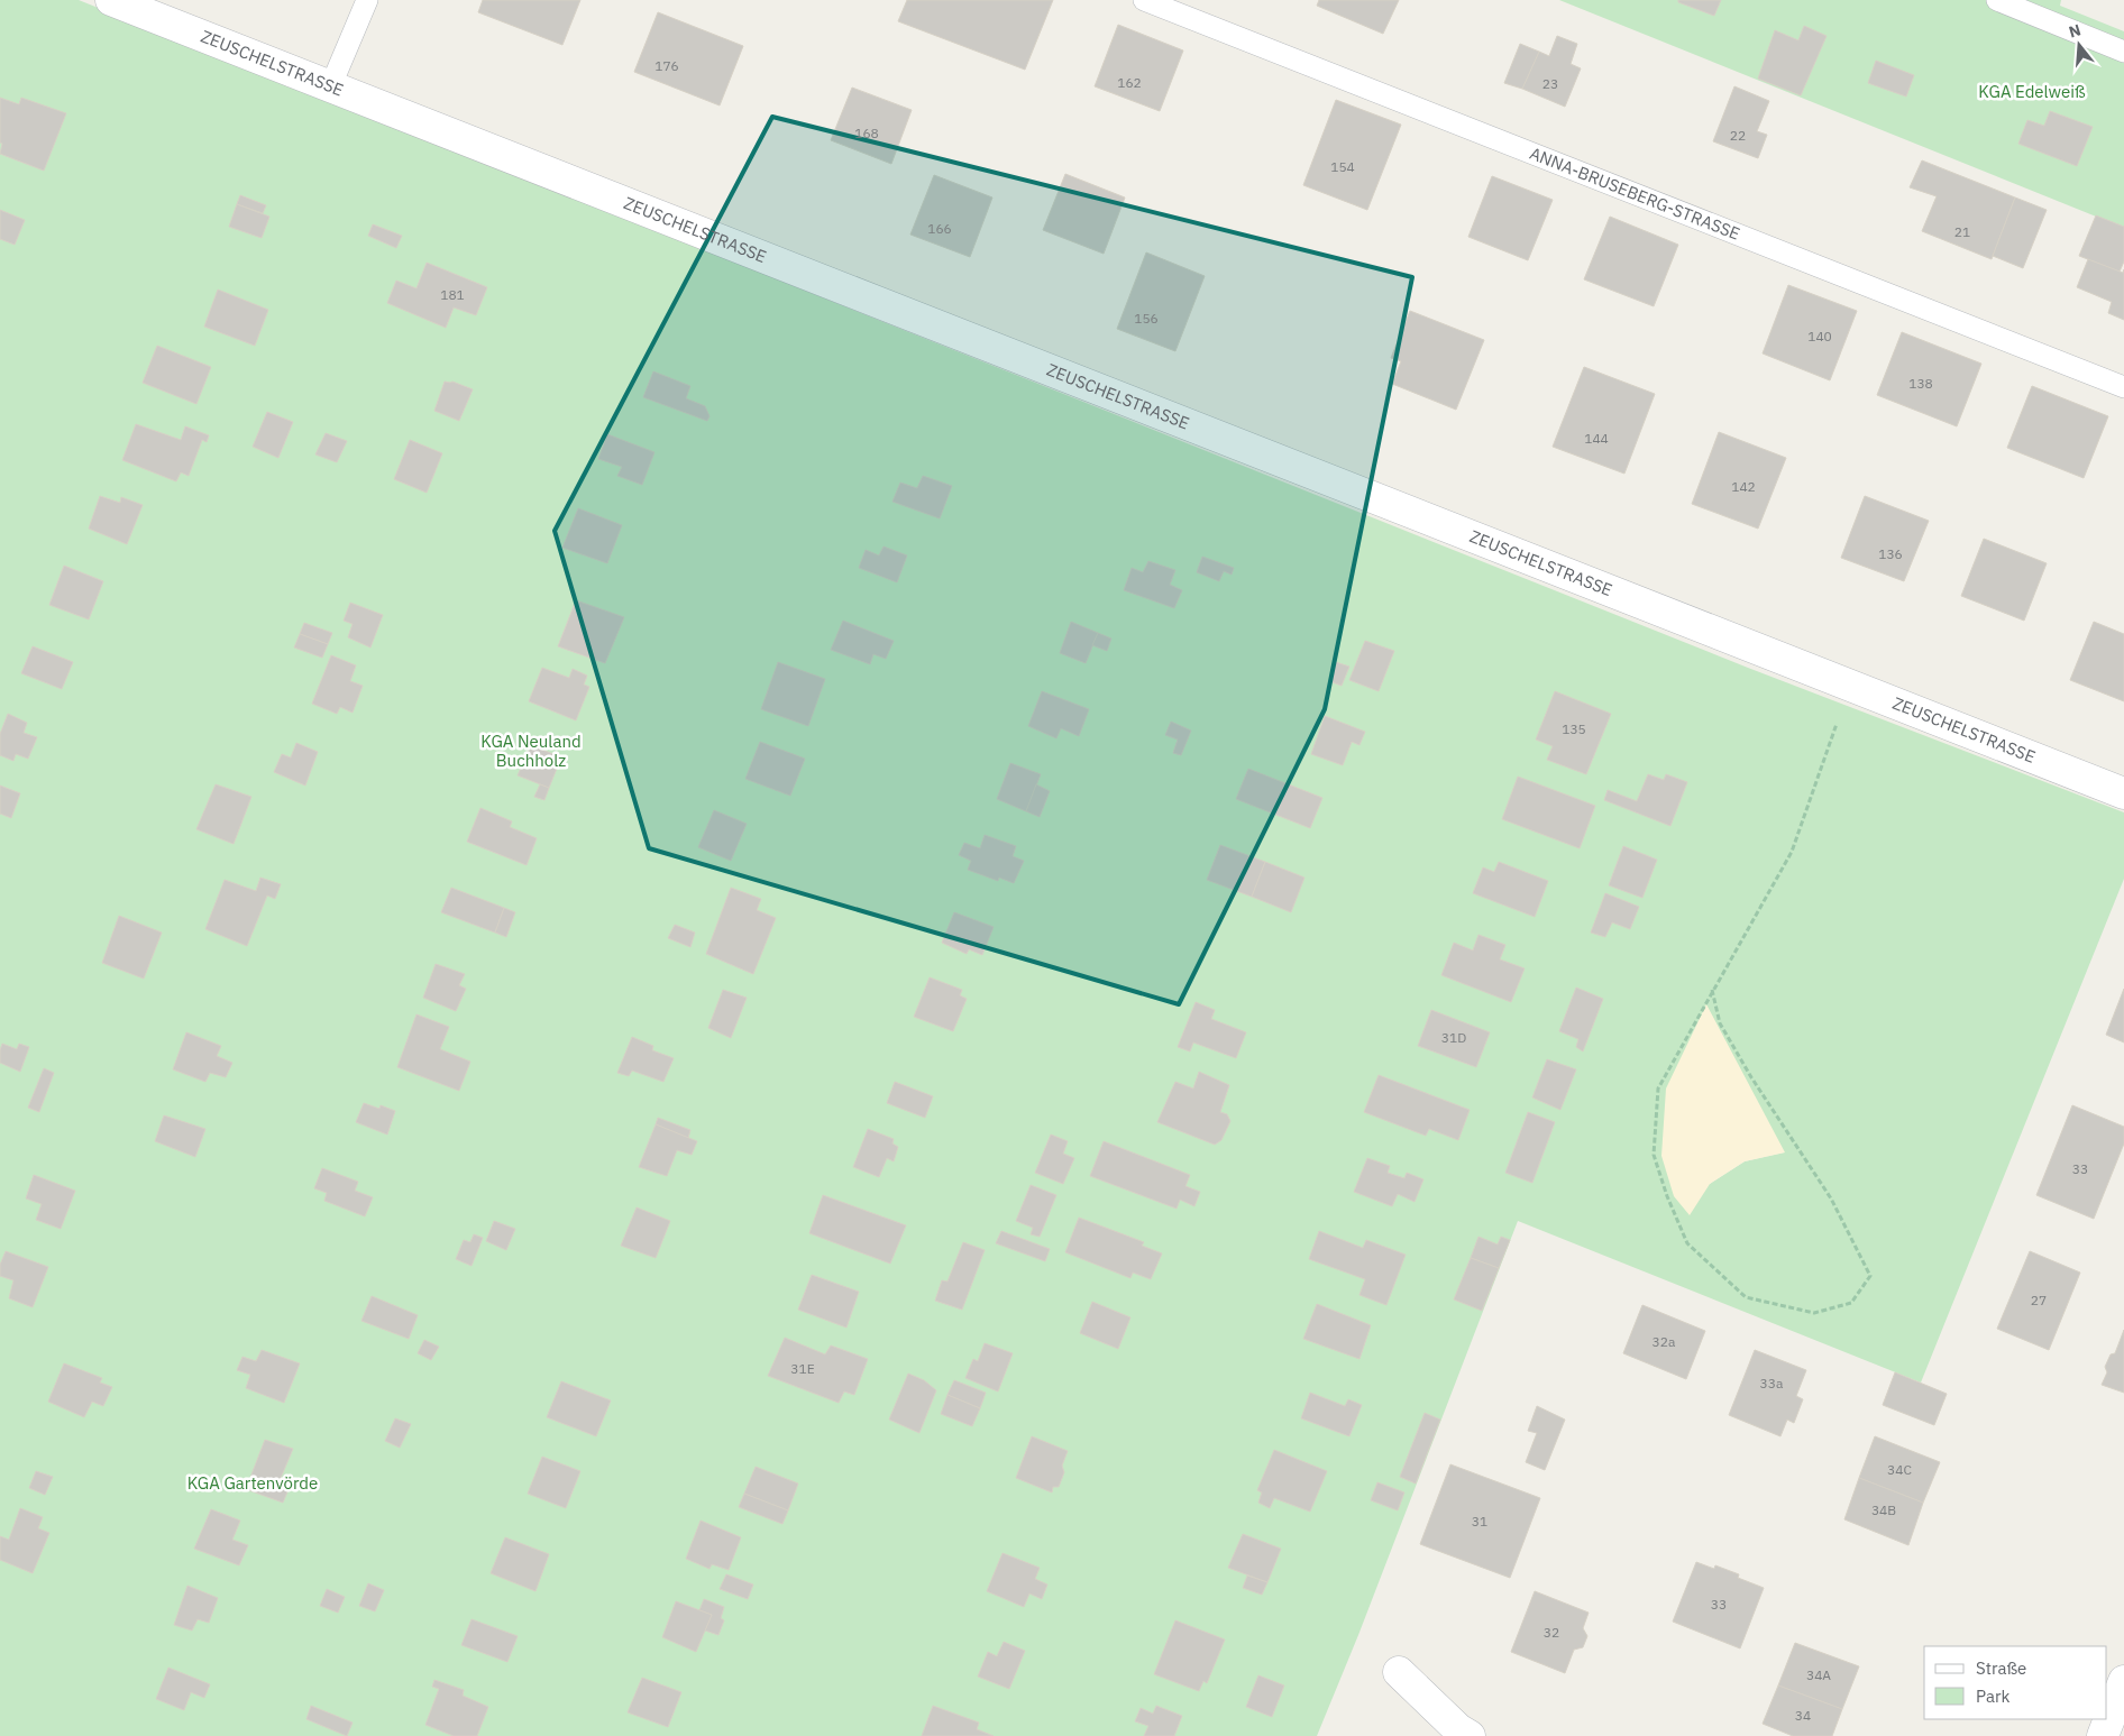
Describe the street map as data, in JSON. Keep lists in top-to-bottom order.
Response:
{
  "streets": {
    "street": ["ZEUSCHELSTRASSE"],
    "lane": ["ANNA-BRUSEBERG-STRASSE"]
  },
  "parks": ["KGA Edelweiß", "KGA Neuland Buchholz", "KGA Gartenvörde"],
  "house_numbers": [
    "176",
    "162",
    "23",
    "168",
    "22",
    "154",
    "166",
    "21",
    "181",
    "156",
    "140",
    "138",
    "144",
    "142",
    "136",
    "135",
    "31D",
    "33",
    "27",
    "32a",
    "31E",
    "33a",
    "34C",
    "34B",
    "31",
    "33",
    "32",
    "34A",
    "34"
  ],
  "legend": ["Straße", "Park"],
  "north": "top"
}
